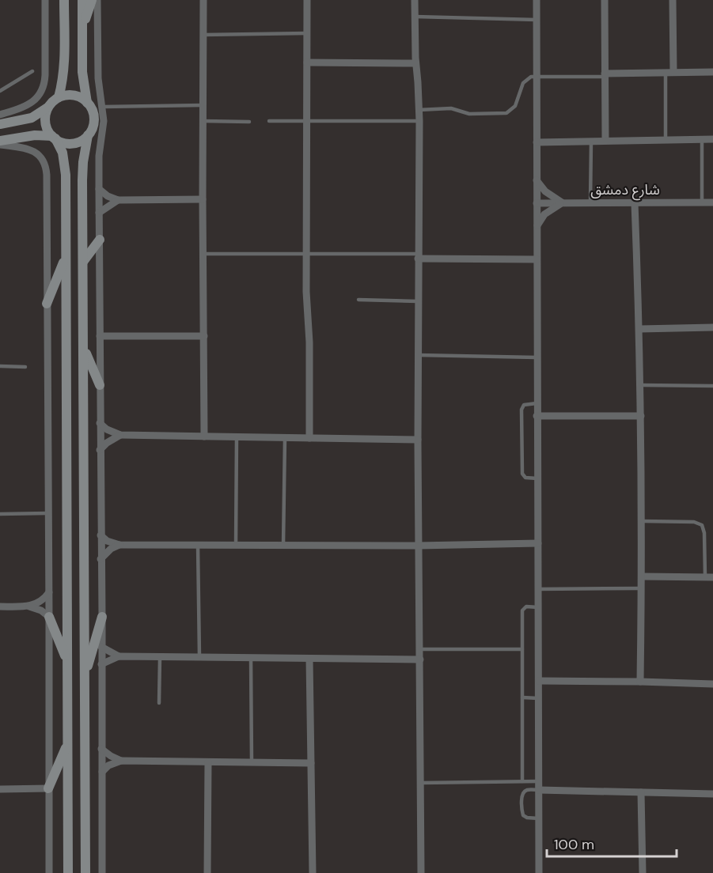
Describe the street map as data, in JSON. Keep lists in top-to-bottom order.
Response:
{
  "streets": {
    "street": ["شارع دمشق"]
  },
  "scale_bar": "100 m"
}
